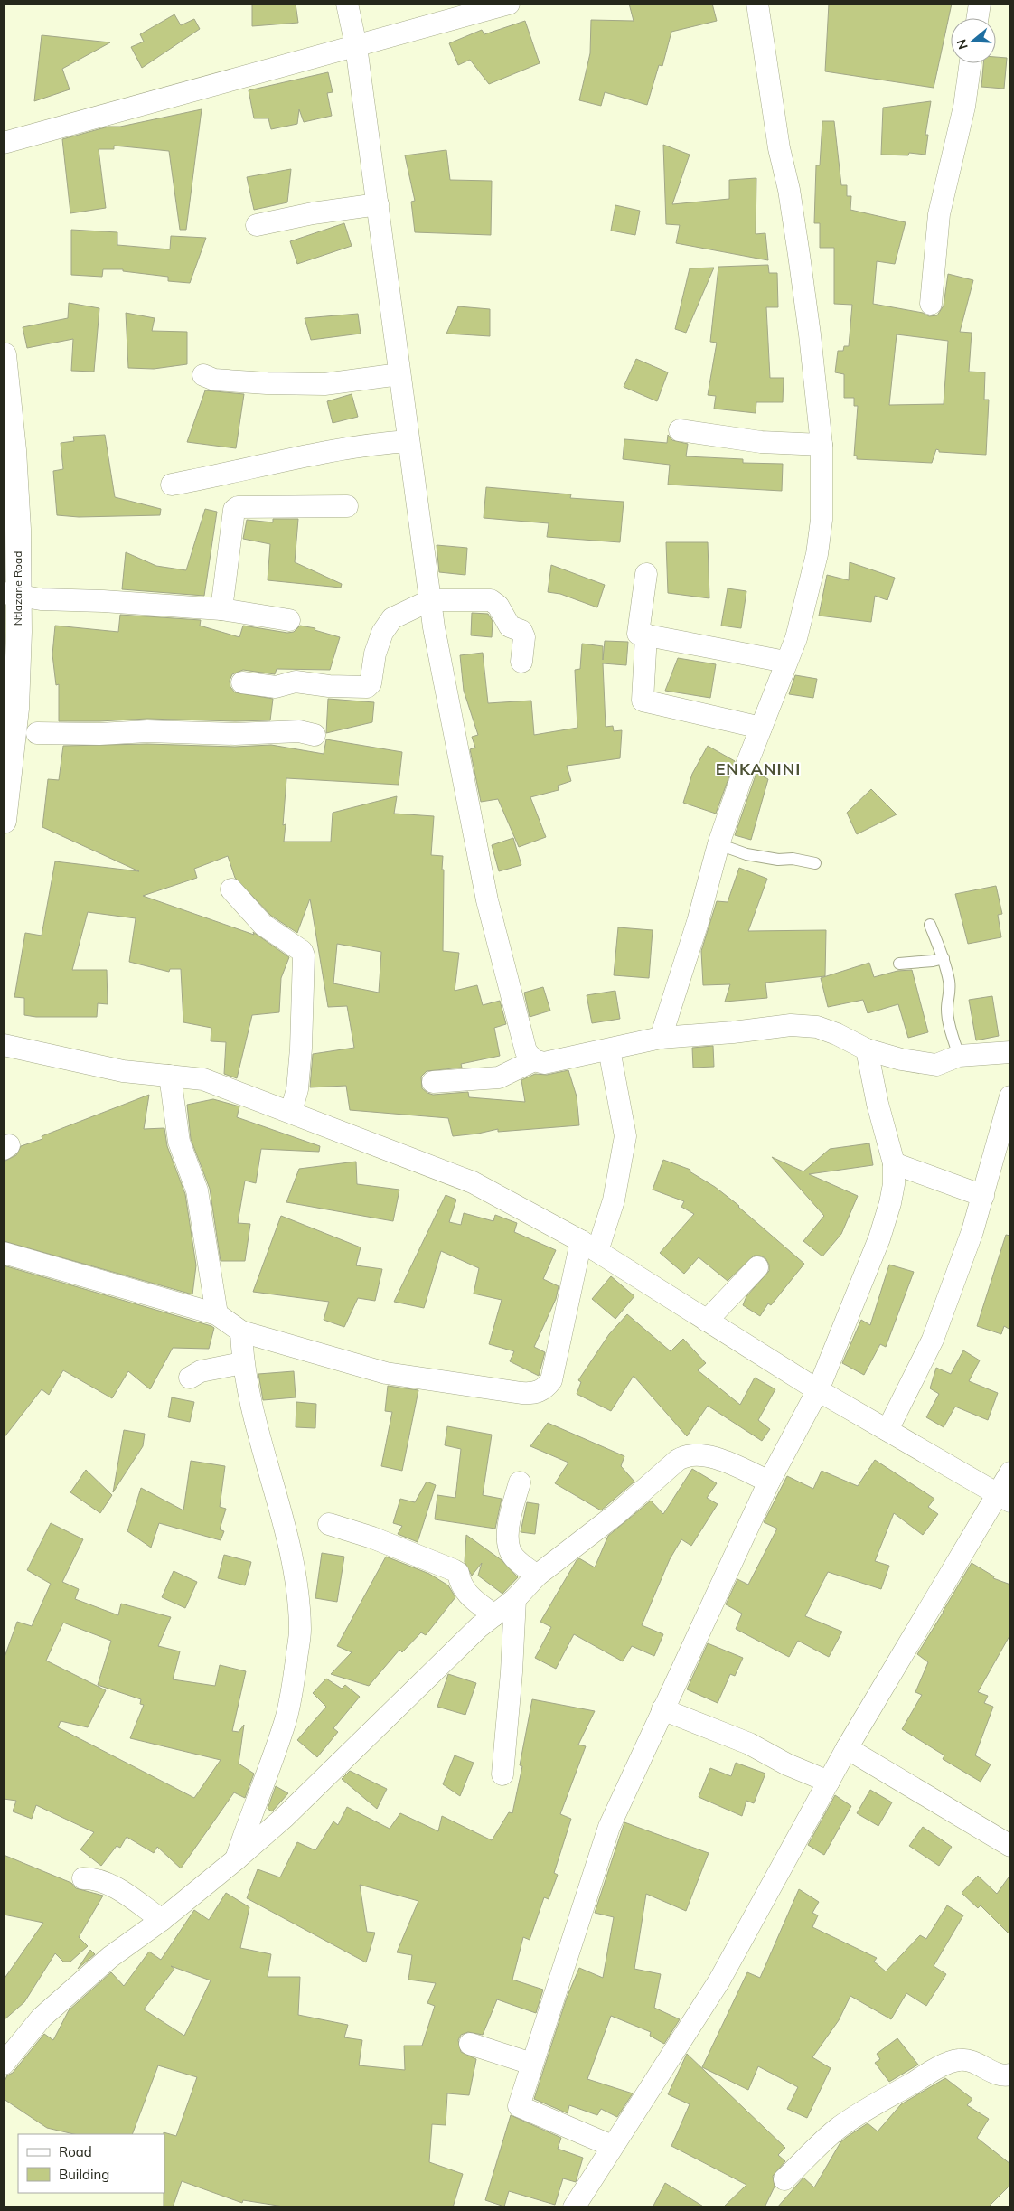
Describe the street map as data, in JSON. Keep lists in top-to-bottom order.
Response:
{
  "streets": {
    "street": ["Ntlazane Road"]
  },
  "districts": ["ENKANINI"],
  "legend": ["Road", "Building"],
  "north": "left"
}
